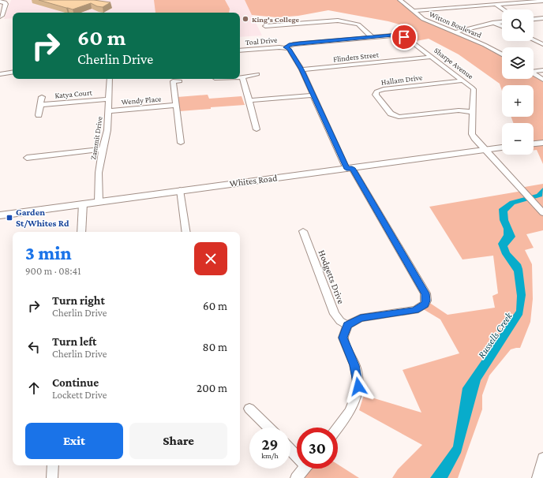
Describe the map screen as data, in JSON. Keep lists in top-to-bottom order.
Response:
{
  "streets": {
    "street": [
      "Witton Boulevard",
      "Toal Drive",
      "Flinders Street",
      "Sharpe Avenue",
      "Hallam Drive",
      "Katya Court",
      "Wendy Place",
      "Zammit Drive",
      "Whites Road",
      "Hodgetts Drive"
    ]
  },
  "crossings": [
    ["Toal Drive", "Sharpe Avenue"],
    ["Flinders Street", "Sharpe Avenue"],
    ["Sharpe Avenue", "Hallam Drive"],
    ["Sharpe Avenue", "Whites Road"],
    ["Katya Court", "Zammit Drive"],
    ["Wendy Place", "Zammit Drive"],
    ["Zammit Drive", "Whites Road"]
  ],
  "water": ["Russells Creek"],
  "places": {
    "other": ["King's College"],
    "transit": ["Garden St/Whites Rd"]
  },
  "page": {
    "map_buttons": ["+", "−"],
    "turn": ["60 m", "Cherlin Drive"],
    "heading": ["3 min", "900 m · 08:41"],
    "list": [
      {
        "name": "Turn right",
        "note": "Cherlin Drive",
        "value": "60 m"
      },
      {
        "name": "Turn left",
        "note": "Cherlin Drive",
        "value": "80 m"
      },
      {
        "name": "Continue",
        "note": "Lockett Drive",
        "value": "200 m"
      }
    ],
    "buttons": ["Exit", "Share"],
    "speed": "29 km/h",
    "limit": "30"
  }
}
